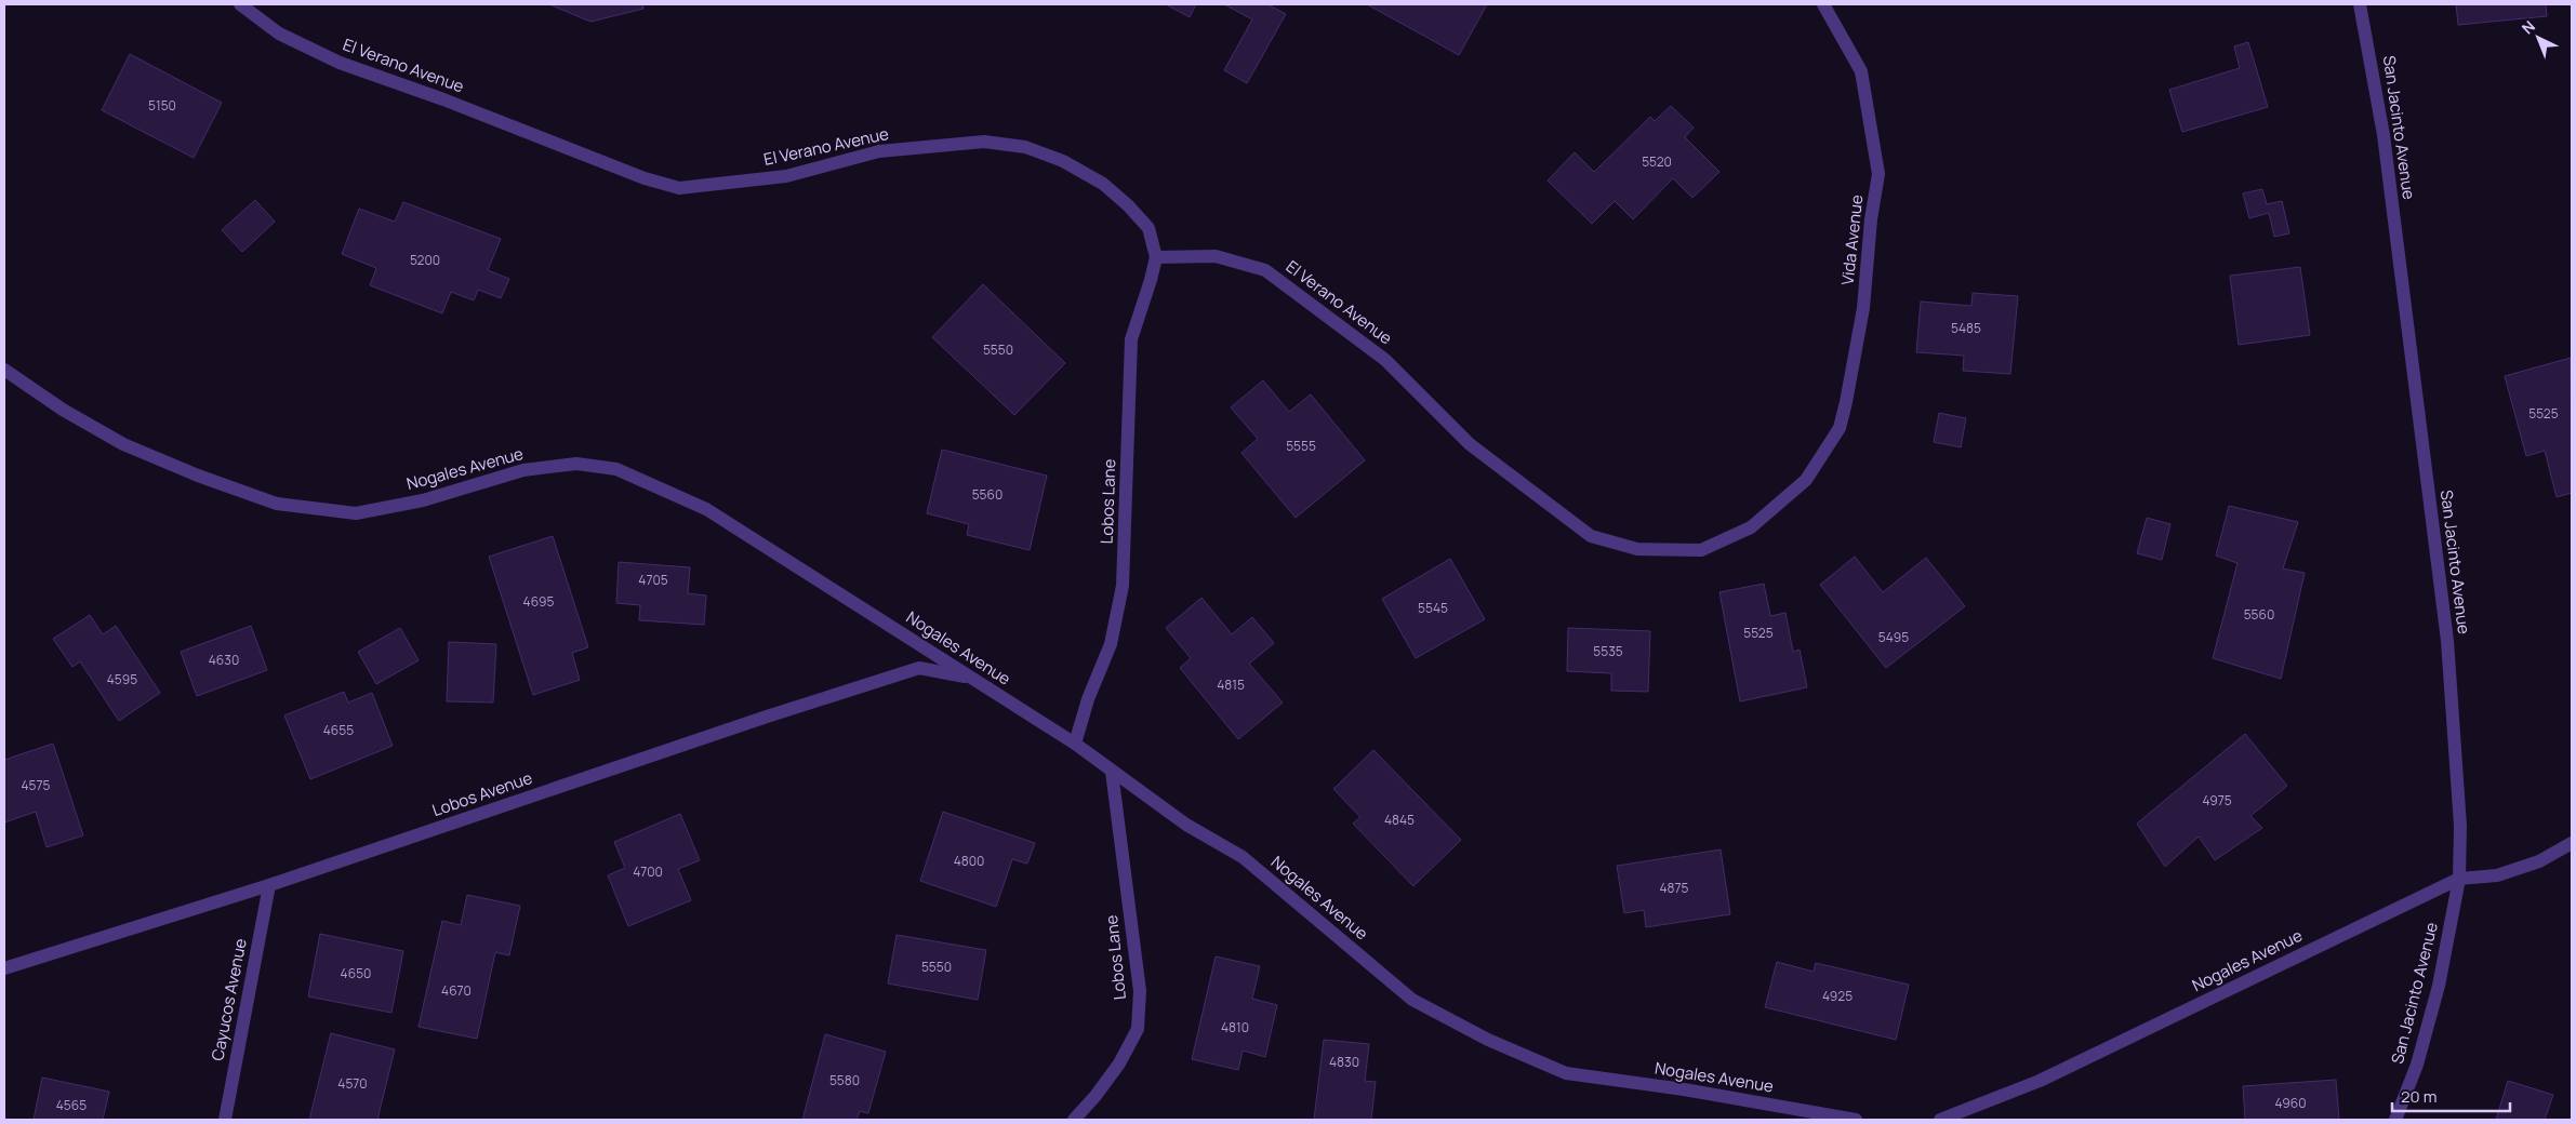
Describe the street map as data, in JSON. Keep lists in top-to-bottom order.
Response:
{
  "streets": {
    "street": [
      "El Verano Avenue",
      "San Jacinto Avenue",
      "Vida Avenue",
      "Nogales Avenue",
      "Lobos Lane",
      "Lobos Avenue",
      "Cayucos Avenue"
    ]
  },
  "crossings": [
    ["El Verano Avenue", "Vida Avenue"],
    ["El Verano Avenue", "Lobos Lane"],
    ["San Jacinto Avenue", "Nogales Avenue"],
    ["Nogales Avenue", "Lobos Lane"],
    ["Nogales Avenue", "Lobos Avenue"],
    ["Lobos Avenue", "Cayucos Avenue"]
  ],
  "house_numbers": [
    "5150",
    "5520",
    "5200",
    "5485",
    "5550",
    "5525",
    "5555",
    "5560",
    "4705",
    "4695",
    "5545",
    "5560",
    "5525",
    "5495",
    "5535",
    "4630",
    "4595",
    "4815",
    "4655",
    "4575",
    "4975",
    "4845",
    "4800",
    "4700",
    "4875",
    "5550",
    "4650",
    "4670",
    "4925",
    "4810",
    "4830",
    "5580",
    "4570",
    "4960",
    "4565"
  ],
  "scale_bar": "20 m",
  "north": "top left"
}
